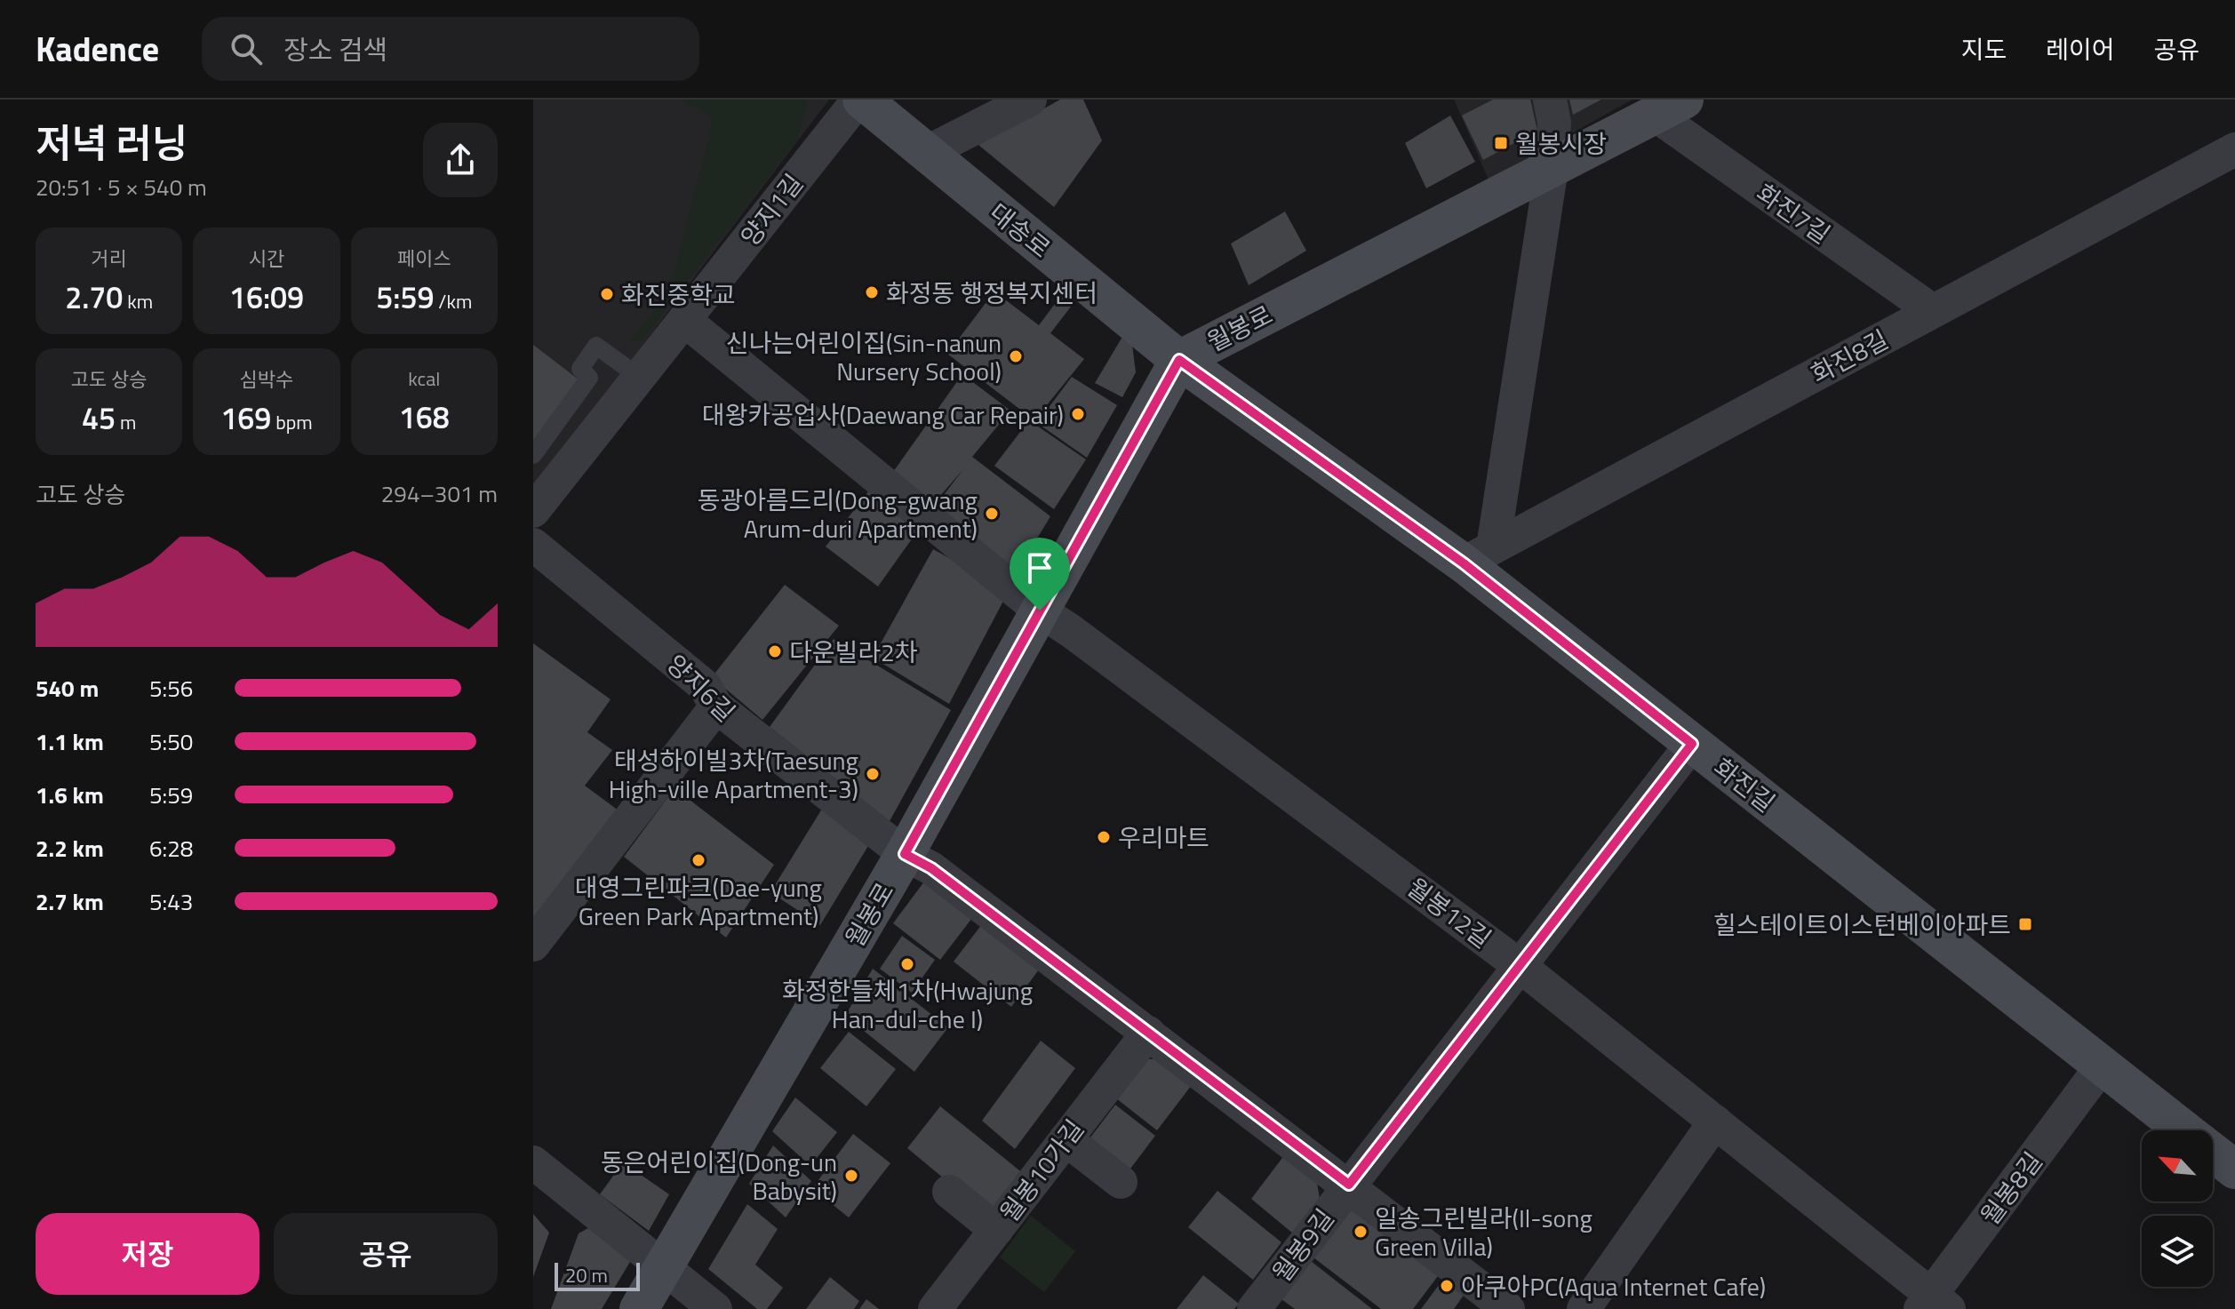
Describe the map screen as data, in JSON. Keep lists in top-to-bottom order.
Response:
{
  "streets": {
    "street": [
      "양지1길",
      "화진7길",
      "대송로",
      "월봉로",
      "화진8길",
      "양지6길",
      "화진길",
      "월봉12길",
      "월봉10가길",
      "월봉8길",
      "월봉9길"
    ]
  },
  "crossings": [
    ["양지1길", "대송로"],
    ["화진7길", "월봉로"],
    ["화진7길", "화진8길"],
    ["대송로", "월봉로"],
    ["대송로", "화진길"],
    ["월봉로", "양지6길"],
    ["월봉로", "화진길"],
    ["월봉로", "월봉12길"],
    ["화진8길", "화진길"],
    ["양지6길", "월봉10가길"],
    ["양지6길", "월봉9길"],
    ["화진길", "월봉8길"],
    ["화진길", "월봉9길"],
    ["월봉12길", "월봉8길"],
    ["월봉12길", "월봉9길"]
  ],
  "places": {
    "transit": ["월봉시장", "힐스테이트이스턴베이아파트"],
    "other": [
      "화정동 행정복지센터",
      "화진중학교",
      "신나는어린이집(Sin-nanun Nursery School)",
      "대왕카공업사(Daewang Car Repair)",
      "동광아름드리(Dong-gwang Arum-duri Apartment)",
      "다운빌라2차",
      "태성하이빌3차(Taesung High-ville Apartment-3)",
      "우리마트",
      "대영그린파크(Dae-yung Green Park Apartment)",
      "화정한들체1차(Hwajung Han-dul-che I)",
      "동은어린이집(Dong-un Babysit)",
      "일송그린빌라(Il-song Green Villa)",
      "아쿠아PC(Aqua Internet Cafe)"
    ]
  },
  "scale_bar": "20 m",
  "north": "top left",
  "page": {
    "header": "Kadence",
    "search": "장소 검색",
    "nav": ["지도", "레이어", "공유"],
    "heading": ["저녁 러닝", "20:51 · 5 × 540 m"],
    "stats": [
      ["거리", "2.70 km"],
      ["시간", "16:09"],
      ["페이스", "5:59 /km"],
      ["고도 상승", "45 m"],
      ["심박수", "169 bpm"],
      ["kcal", "168"]
    ],
    "chart": ["고도 상승", "294–301 m"],
    "list": [
      {
        "name": "540 m",
        "note": "5:56"
      },
      {
        "name": "1.1 km",
        "note": "5:50"
      },
      {
        "name": "1.6 km",
        "note": "5:59"
      },
      {
        "name": "2.2 km",
        "note": "6:28"
      },
      {
        "name": "2.7 km",
        "note": "5:43"
      }
    ],
    "buttons": ["저장", "공유"],
    "scale": "20 m"
  }
}
